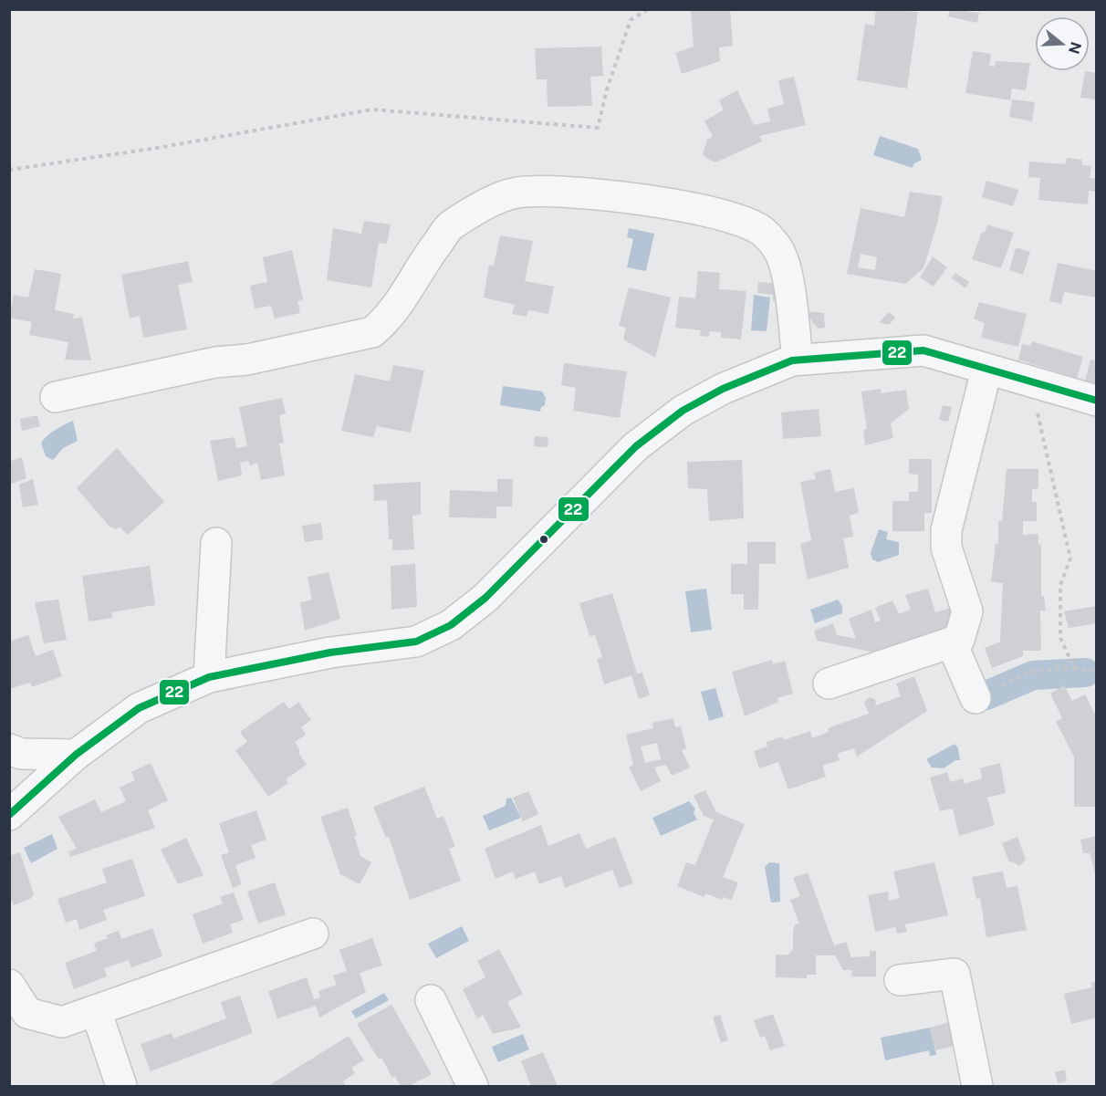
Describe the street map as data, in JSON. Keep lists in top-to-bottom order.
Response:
{
  "lines": ["transit line 22"],
  "north": "right"
}
